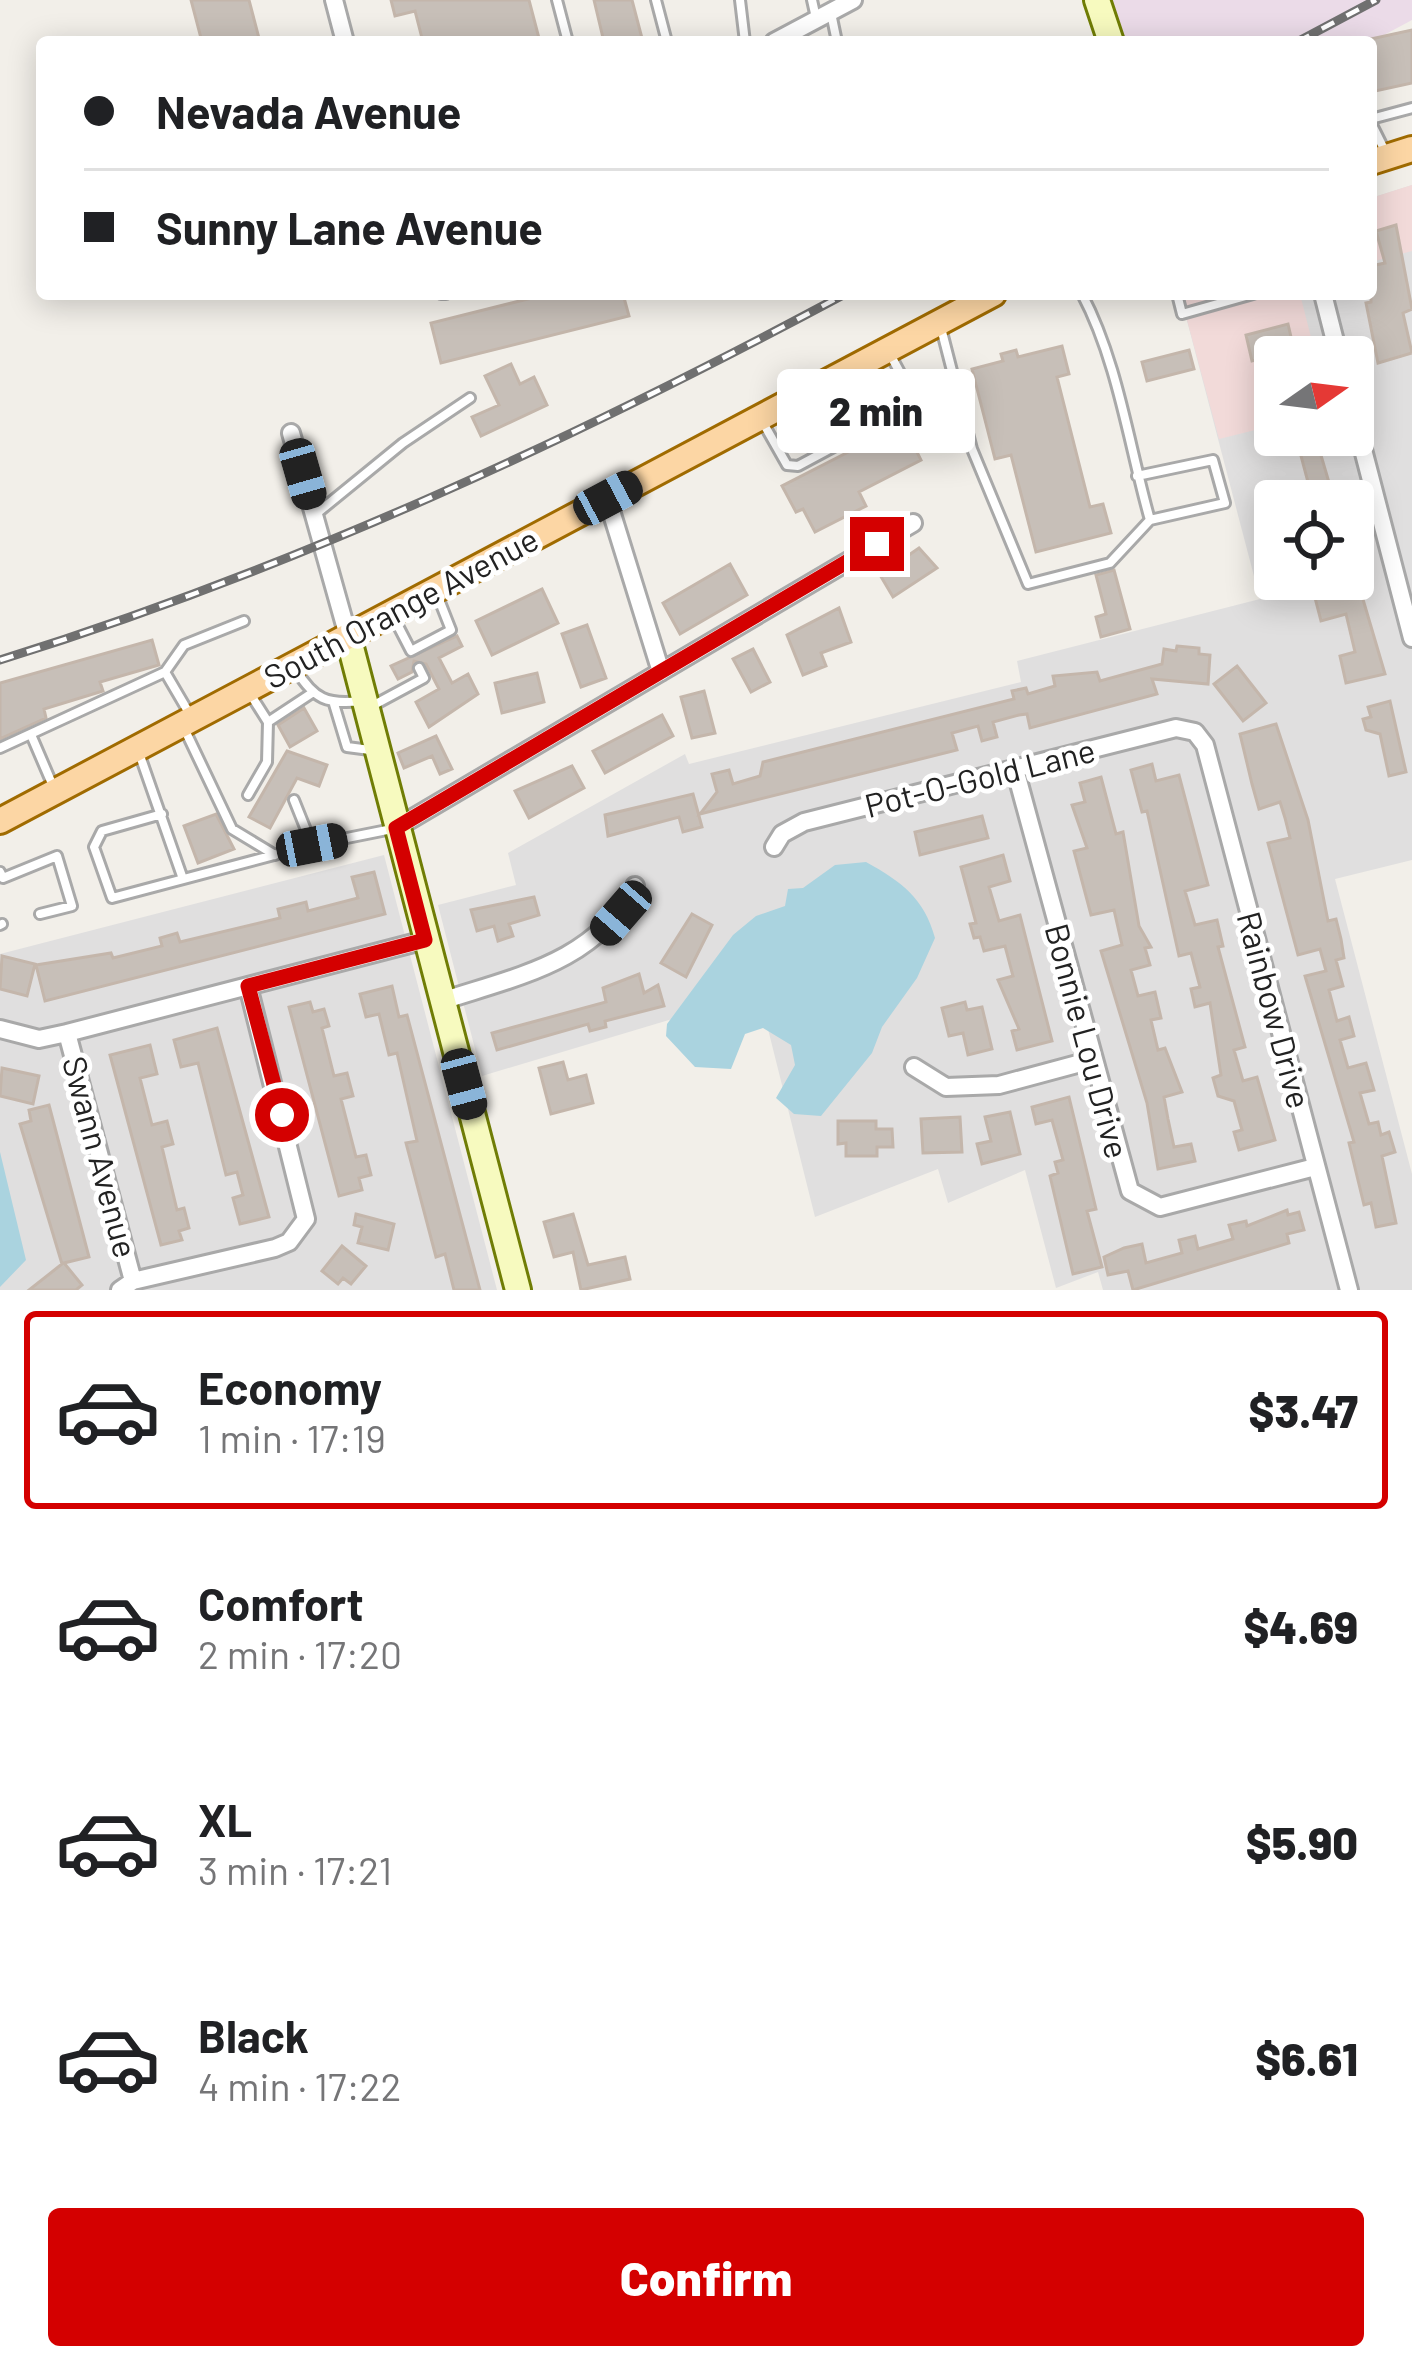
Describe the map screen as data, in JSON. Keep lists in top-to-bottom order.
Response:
{
  "streets": {
    "main road": ["South Orange Avenue"],
    "street": [
      "Pot-O-Gold Lane",
      "Rainbow Drive",
      "Bonnie Lou Drive",
      "Swann Avenue"
    ]
  },
  "crossings": [
    ["Pot-O-Gold Lane", "Rainbow Drive"],
    ["Pot-O-Gold Lane", "Bonnie Lou Drive"],
    ["Rainbow Drive", "Bonnie Lou Drive"]
  ],
  "north": "right",
  "page": {
    "banner": ["Nevada Avenue", "Sunny Lane Avenue"],
    "bubble": "2 min",
    "list": [
      {
        "name": "Economy",
        "note": "1 min · 17:19",
        "value": "$3.47"
      },
      {
        "name": "Comfort",
        "note": "2 min · 17:20",
        "value": "$4.69"
      },
      {
        "name": "XL",
        "note": "3 min · 17:21",
        "value": "$5.90"
      },
      {
        "name": "Black",
        "note": "4 min · 17:22",
        "value": "$6.61"
      }
    ],
    "buttons": "Confirm"
  }
}
